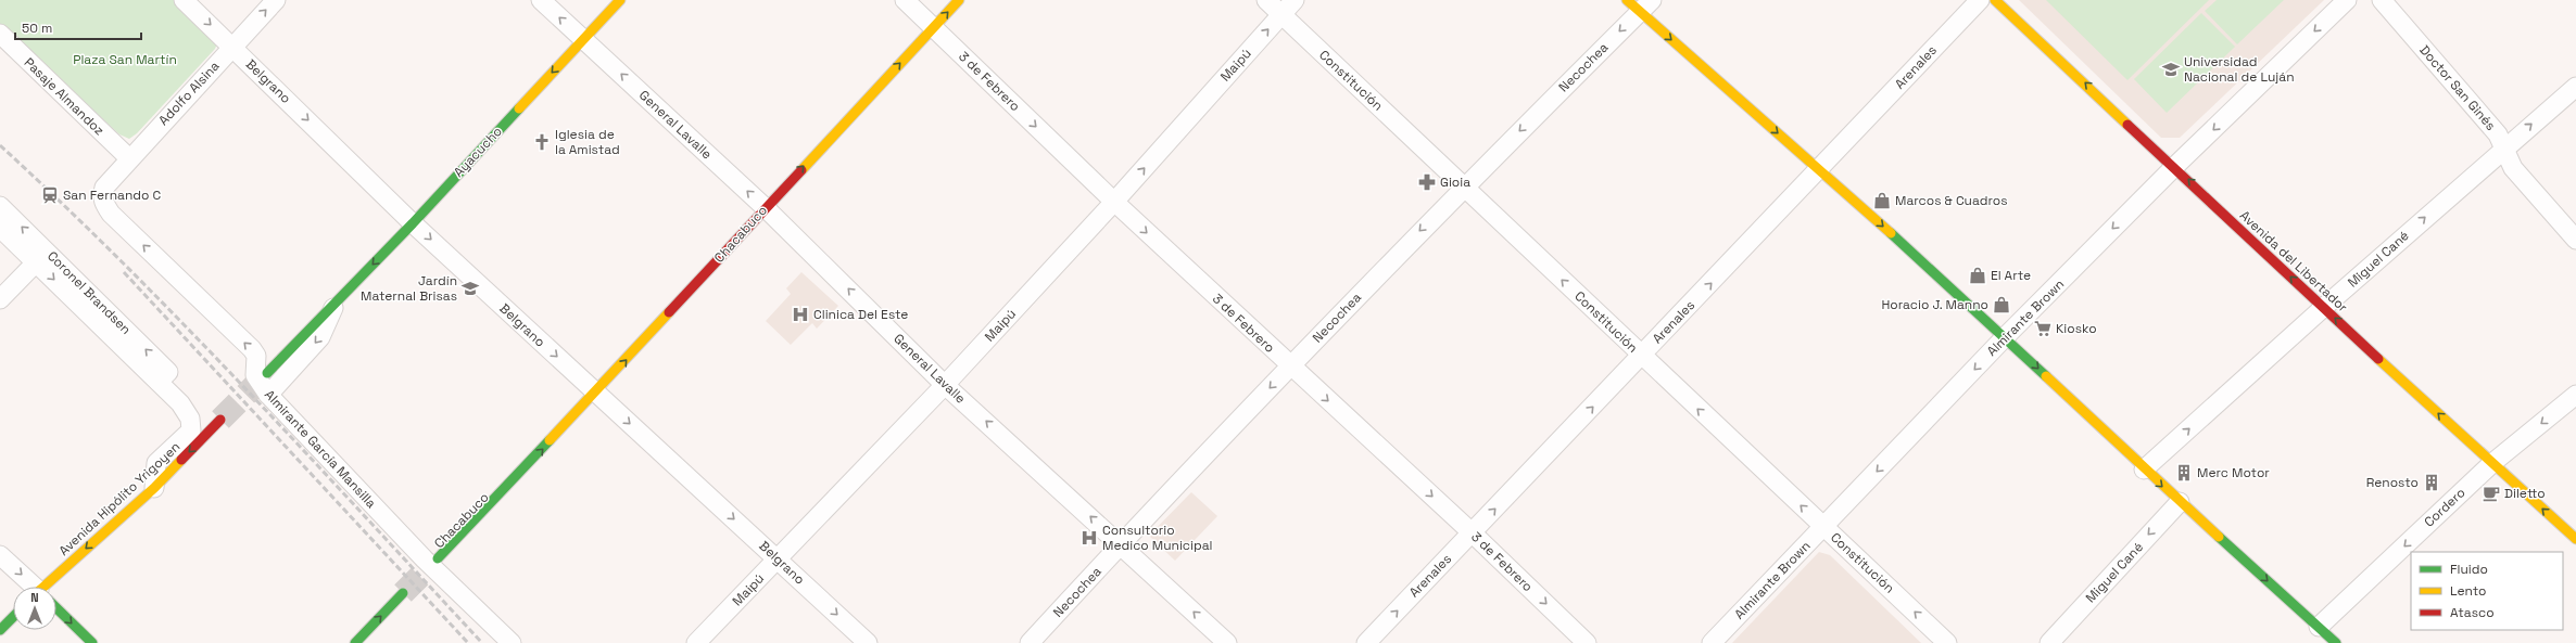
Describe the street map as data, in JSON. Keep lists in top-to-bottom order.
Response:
{
  "streets": {
    "main road": [
      "Ayacucho",
      "Chacabuco",
      "Avenida del Libertador",
      "Avenida Hipólito Yrigoyen"
    ],
    "street": [
      "Maipú",
      "Necochea",
      "Arenales",
      "Constitución",
      "Belgrano",
      "3 de Febrero",
      "Doctor San Ginés",
      "Adolfo Alsina",
      "Pasaje Almandoz",
      "General Lavalle",
      "Miguel Cané",
      "Coronel Brandsen",
      "Almirante Brown",
      "Almirante García Mansilla",
      "Cordero"
    ]
  },
  "crossings": [
    ["Maipú", "Constitución"],
    ["Maipú", "Belgrano"],
    ["Maipú", "3 de Febrero"],
    ["Maipú", "General Lavalle"],
    ["Necochea", "Constitución"],
    ["Necochea", "3 de Febrero"],
    ["Necochea", "General Lavalle"],
    ["Arenales", "Constitución"],
    ["Arenales", "3 de Febrero"],
    ["Constitución", "Almirante Brown"],
    ["Belgrano", "Adolfo Alsina"],
    ["Belgrano", "Ayacucho"],
    ["Belgrano", "Chacabuco"],
    ["3 de Febrero", "Chacabuco"],
    ["Doctor San Ginés", "Miguel Cané"],
    ["Adolfo Alsina", "Pasaje Almandoz"],
    ["Adolfo Alsina", "Almirante García Mansilla"],
    ["General Lavalle", "Ayacucho"],
    ["General Lavalle", "Chacabuco"],
    ["Ayacucho", "Almirante García Mansilla"],
    ["Chacabuco", "Almirante García Mansilla"],
    ["Miguel Cané", "Avenida del Libertador"],
    ["Avenida del Libertador", "Almirante Brown"],
    ["Avenida del Libertador", "Cordero"],
    ["Coronel Brandsen", "Avenida Hipólito Yrigoyen"]
  ],
  "one_way": [
    "Necochea",
    "Arenales",
    "Constitución",
    "Belgrano",
    "3 de Febrero",
    "General Lavalle",
    "Ayacucho",
    "Chacabuco",
    "Avenida del Libertador",
    "Almirante Brown",
    "Almirante García Mansilla",
    "Avenida Hipólito Yrigoyen",
    "Cordero"
  ],
  "parks": ["Plaza San Martín"],
  "places": {
    "school or university": ["Universidad Nacional de Luján", "Jardín Maternal Brisas"],
    "church": ["Iglesia de la Amistad"],
    "pharmacy": ["Gioia"],
    "station": ["San Fernando C"],
    "shop": ["Marcos & Cuadros", "El Arte", "Horacio J. Manno"],
    "hospital": ["Clinica Del Este", "Consultorio Medico Municipal"],
    "supermarket": ["Kiosko"],
    "building": ["Merc Motor", "Renosto"],
    "cafe": ["Diletto"]
  },
  "legend": ["Fluido", "Lento", "Atasco"],
  "scale_bar": "50 m",
  "north": "top"
}
